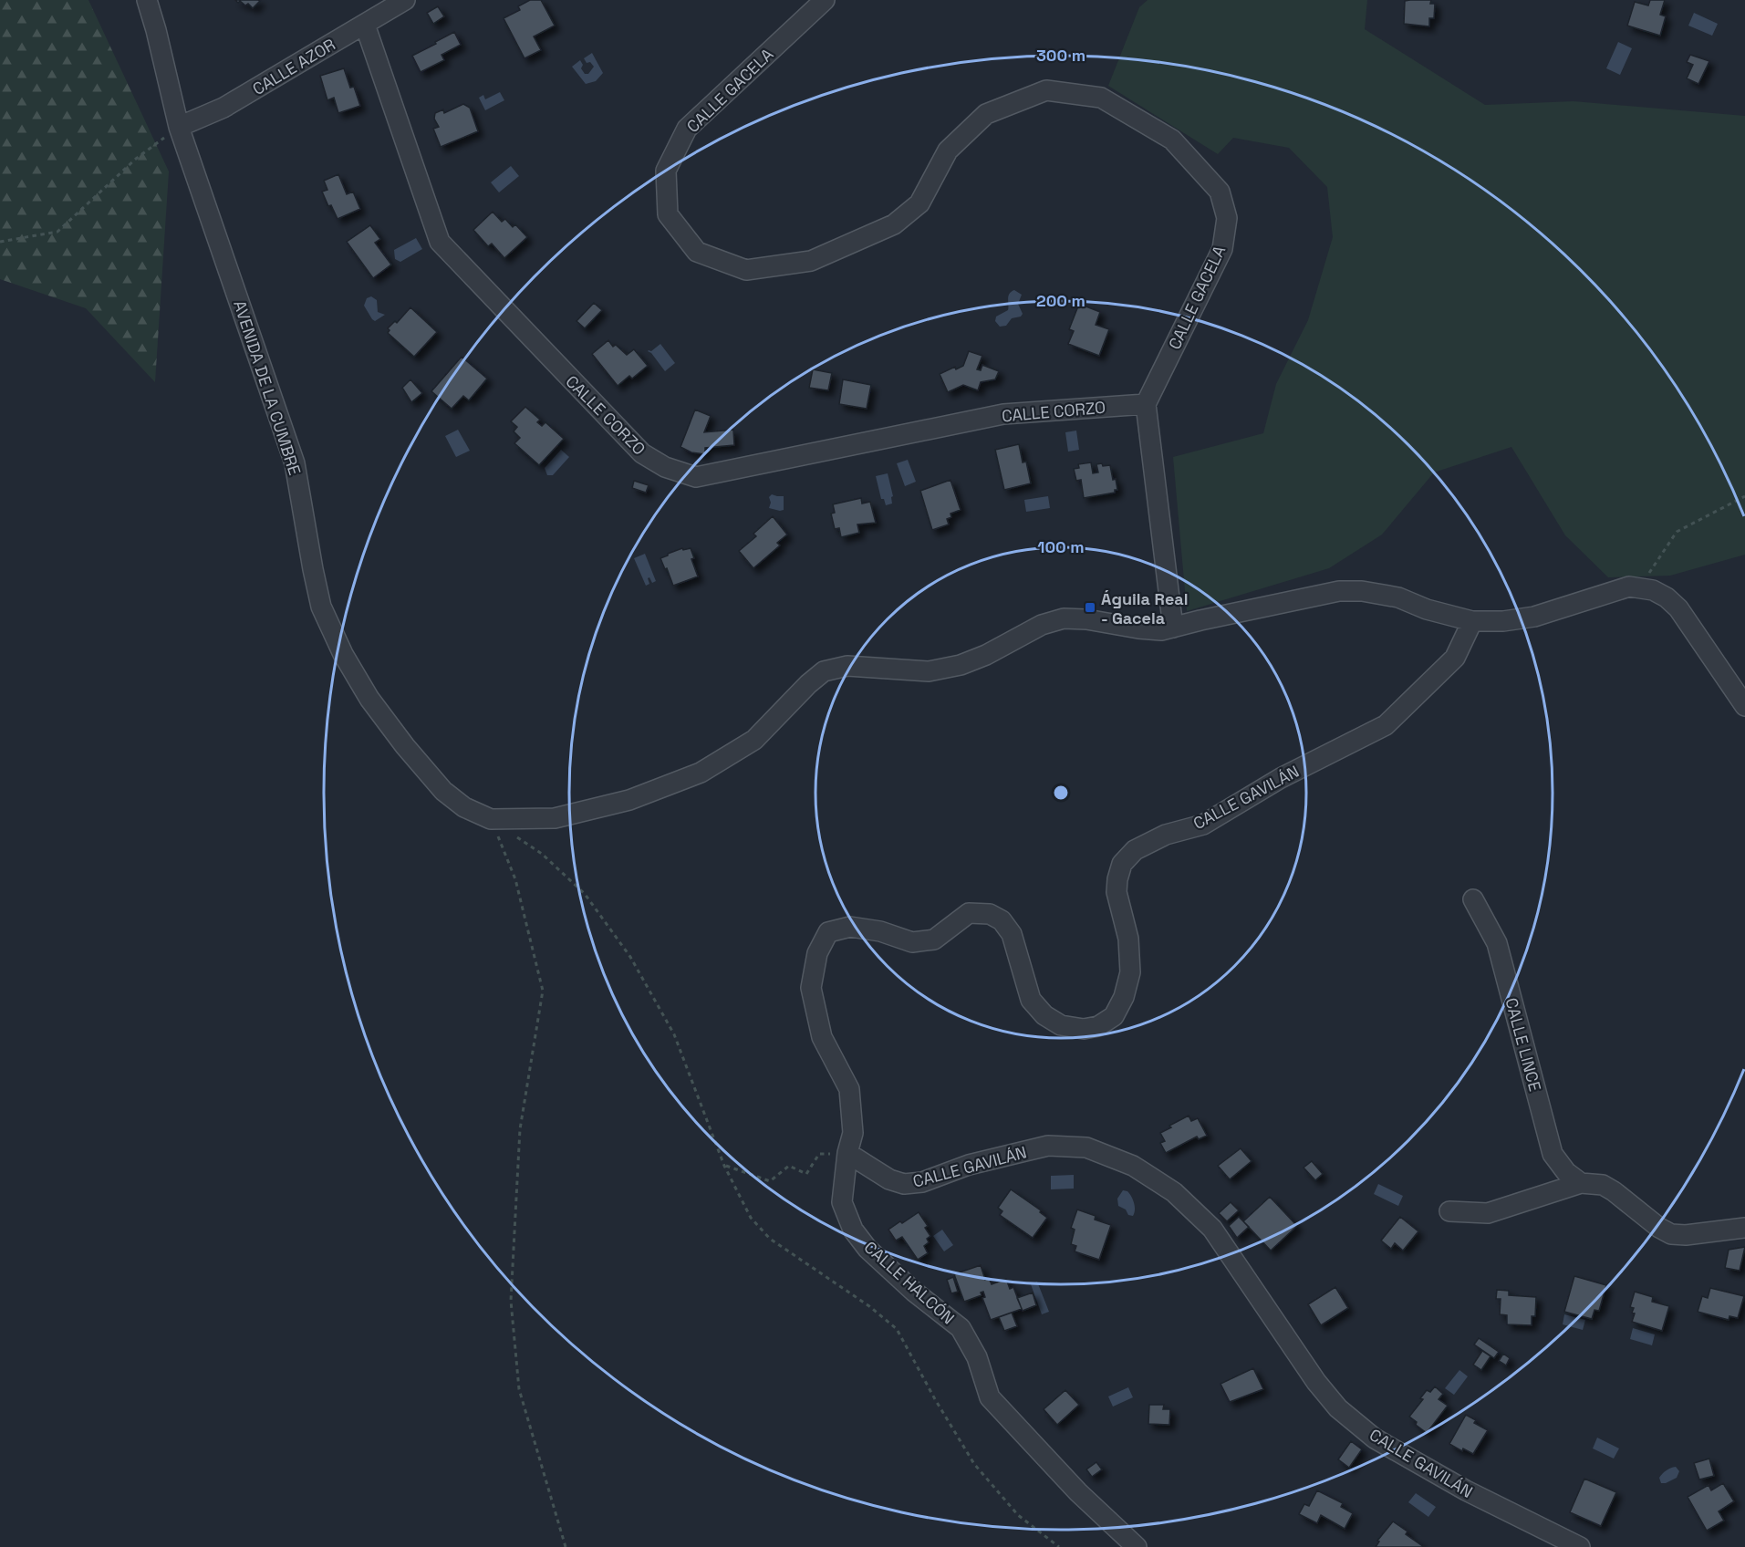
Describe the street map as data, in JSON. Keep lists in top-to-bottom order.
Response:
{
  "streets": {
    "street": [
      "CALLE AZOR",
      "CALLE GACELA",
      "AVENIDA DE LA CUMBRE",
      "CALLE CORZO",
      "CALLE GAVILÁN",
      "CALLE LINCE",
      "CALLE HALCÓN"
    ]
  },
  "crossings": [
    ["CALLE AZOR", "AVENIDA DE LA CUMBRE"],
    ["CALLE AZOR", "CALLE CORZO"],
    ["CALLE GACELA", "CALLE CORZO"],
    ["CALLE GAVILÁN", "CALLE HALCÓN"]
  ],
  "places": {
    "transit": ["Águila Real - Gacela"]
  },
  "rings": ["300 m", "200 m", "100 m"]
}
